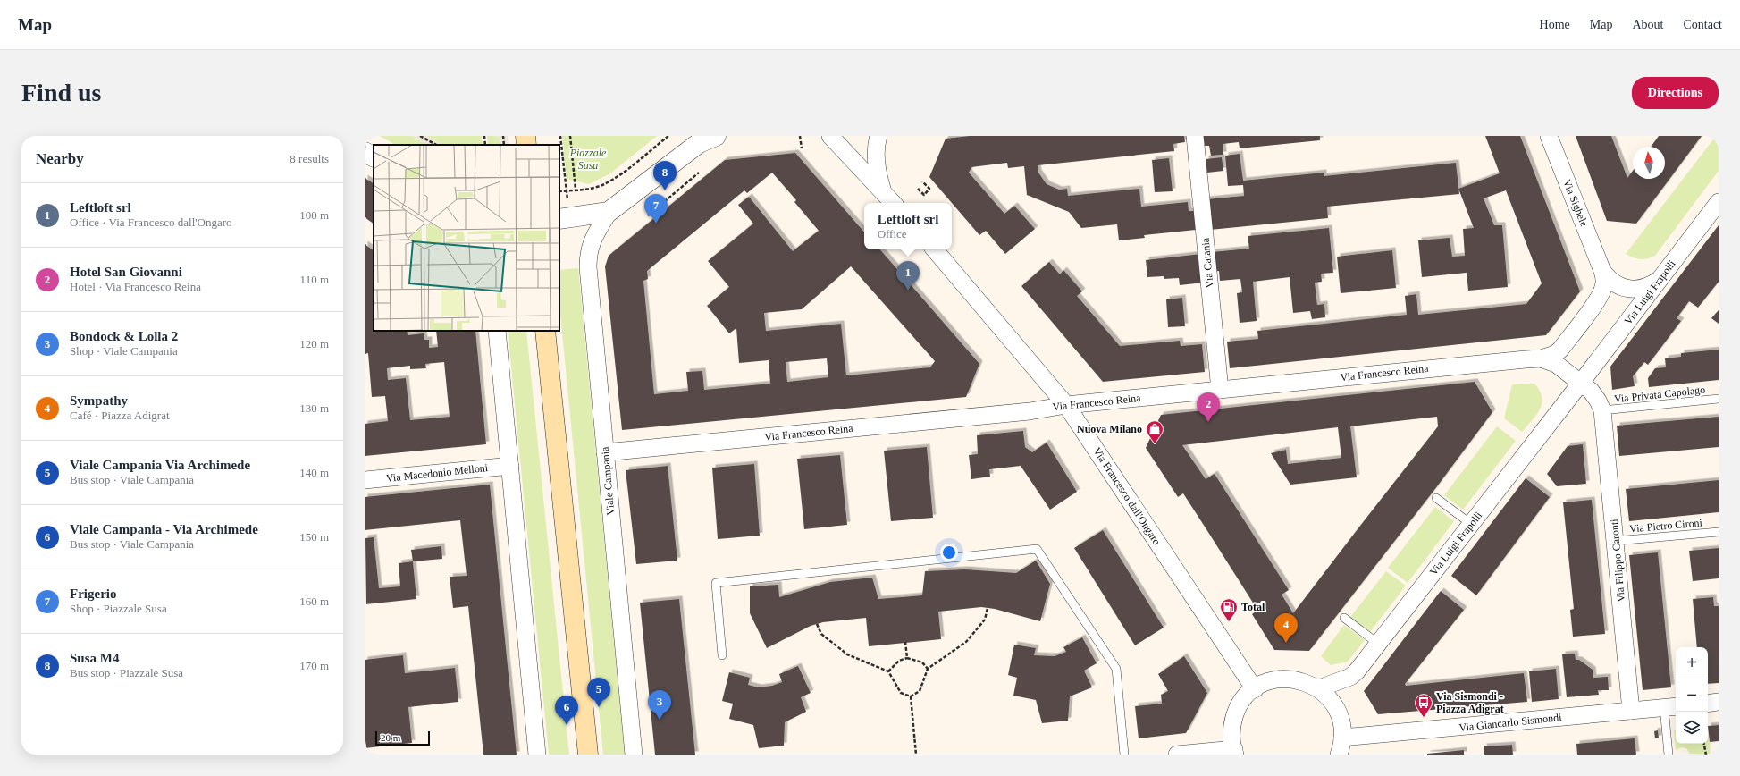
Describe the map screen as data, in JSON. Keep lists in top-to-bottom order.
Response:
{
  "streets": {
    "street": [
      "Via Sighele",
      "Via Catania",
      "Via Luigi Frapolli",
      "Via Francesco Reina",
      "Via Macedonio Melloni",
      "Viale Campania",
      "Via Francesco dall'Ongaro",
      "Via Filippo Caronti",
      "Via Giancarlo Sismondi"
    ],
    "lane": ["Via Privata Capolago", "Via Pietro Cironi"]
  },
  "crossings": [
    ["Via Catania", "Via Francesco Reina"],
    ["Via Luigi Frapolli", "Via Francesco Reina"],
    ["Via Francesco Reina", "Viale Campania"],
    ["Via Francesco Reina", "Via Francesco dall'Ongaro"],
    ["Via Privata Capolago", "Via Filippo Caronti"],
    ["Via Pietro Cironi", "Via Filippo Caronti"],
    ["Via Filippo Caronti", "Via Giancarlo Sismondi"]
  ],
  "parks": ["Piazzale Susa"],
  "places": {
    "shop": ["Nuova Milano"],
    "fuel station": ["Total"],
    "bus stop": ["Via Sismondi - Piazza Adigrat"]
  },
  "scale_bar": "20 m",
  "north": "top",
  "page": {
    "header": "Map",
    "nav": [
      "Home",
      "Map",
      "About",
      "Contact"
    ],
    "buttons": "Directions",
    "title": "Find us",
    "heading": ["Nearby", "8 results"],
    "pins": [
      "8",
      "7",
      "1",
      "2",
      "4",
      "5",
      "3",
      "6"
    ],
    "list": [
      {
        "mark": "1",
        "name": "Leftloft srl",
        "note": "Office · Via Francesco dall'Ongaro",
        "value": "100 m"
      },
      {
        "mark": "2",
        "name": "Hotel San Giovanni",
        "note": "Hotel · Via Francesco Reina",
        "value": "110 m"
      },
      {
        "mark": "3",
        "name": "Bondock & Lolla 2",
        "note": "Shop · Viale Campania",
        "value": "120 m"
      },
      {
        "mark": "4",
        "name": "Sympathy",
        "note": "Café · Piazza Adigrat",
        "value": "130 m"
      },
      {
        "mark": "5",
        "name": "Viale Campania Via Archimede",
        "note": "Bus stop · Viale Campania",
        "value": "140 m"
      },
      {
        "mark": "6",
        "name": "Viale Campania - Via Archimede",
        "note": "Bus stop · Viale Campania",
        "value": "150 m"
      },
      {
        "mark": "7",
        "name": "Frigerio",
        "note": "Shop · Piazzale Susa",
        "value": "160 m"
      },
      {
        "mark": "8",
        "name": "Susa M4",
        "note": "Bus stop · Piazzale Susa",
        "value": "170 m"
      }
    ],
    "popup": ["Leftloft srl", "Office"],
    "map_buttons": ["+", "−"],
    "scale": "20 m"
  }
}
